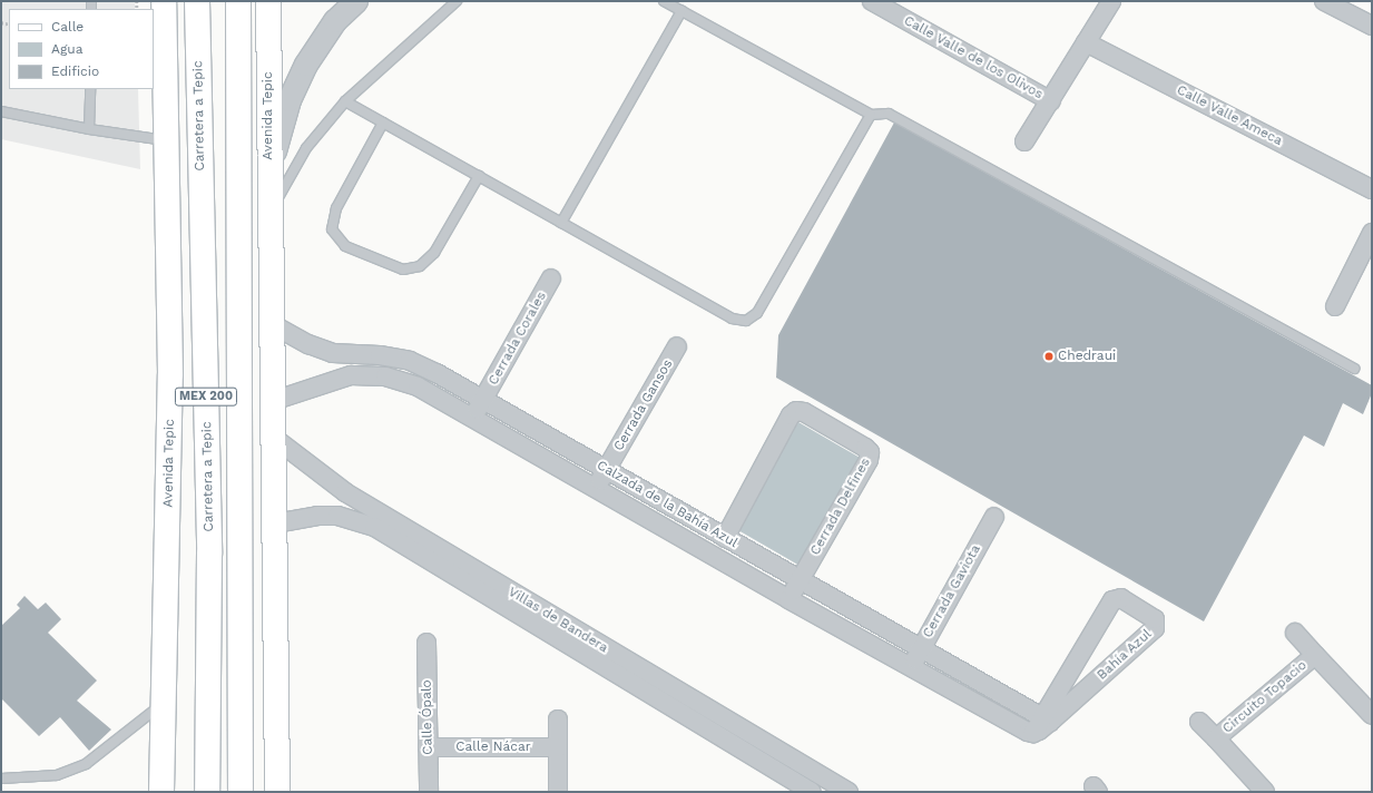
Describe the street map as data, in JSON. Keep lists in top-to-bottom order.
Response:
{
  "streets": {
    "main road": ["Carretera a Tepic", "Avenida Tepic", "MEX 200"],
    "street": [
      "Calle Valle de los Olivos",
      "Calle Valle Ameca",
      "Cerrada Corales",
      "Cerrada Gansos",
      "Calzada de la Bahía Azul",
      "Cerrada Delfines",
      "Cerrada Gaviota",
      "Villas de Bandera",
      "Bahía Azul",
      "Circuito Topacio",
      "Calle Ópalo",
      "Calle Nácar"
    ]
  },
  "crossings": [
    ["Avenida Tepic", "Calzada de la Bahía Azul"],
    ["Avenida Tepic", "Villas de Bandera"],
    ["Cerrada Corales", "Calzada de la Bahía Azul"],
    ["Cerrada Gansos", "Calzada de la Bahía Azul"],
    ["Calzada de la Bahía Azul", "Cerrada Delfines"],
    ["Calzada de la Bahía Azul", "Cerrada Gaviota"],
    ["Calzada de la Bahía Azul", "Bahía Azul"],
    ["Calle Ópalo", "Calle Nácar"]
  ],
  "places": ["Chedraui"],
  "legend": ["Calle", "Agua", "Edificio"]
}
